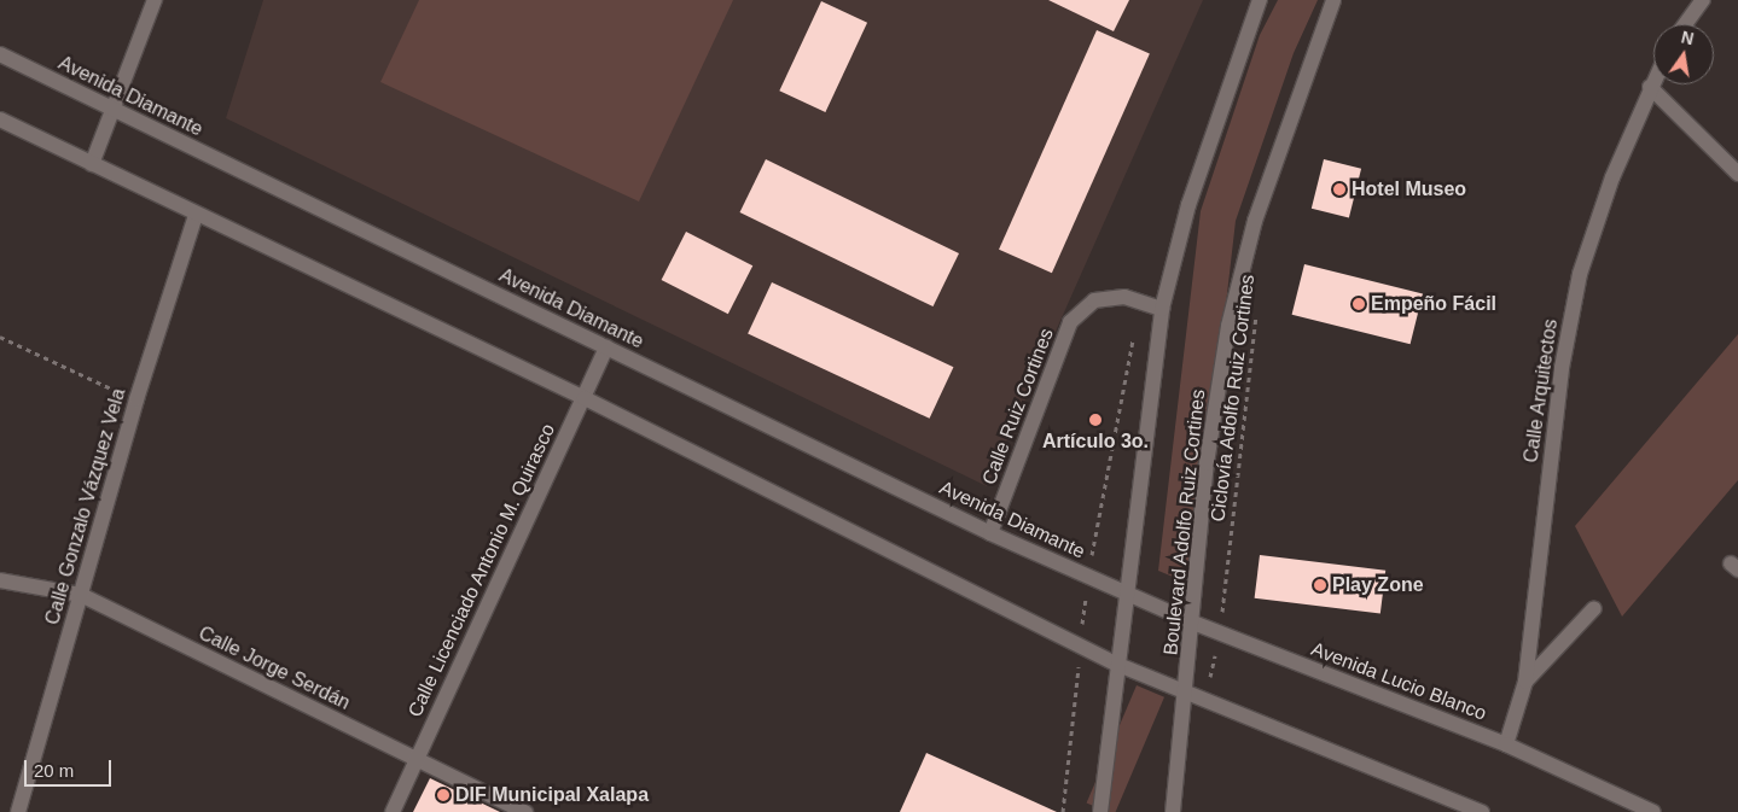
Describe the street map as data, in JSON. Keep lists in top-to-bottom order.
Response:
{
  "streets": {
    "main road": [
      "Avenida Diamante",
      "Calle Arquitectos",
      "Calle Ruiz Cortines",
      "Calle Gonzalo Vázquez Vela",
      "Boulevard Adolfo Ruiz Cortines",
      "Calle Licenciado Antonio M. Quirasco",
      "Calle Jorge Serdán",
      "Avenida Lucio Blanco"
    ],
    "path": ["Ciclovía Adolfo Ruiz Cortines"]
  },
  "crossings": [
    ["Avenida Diamante", "Calle Ruiz Cortines"],
    ["Avenida Diamante", "Calle Licenciado Antonio M. Quirasco"],
    ["Avenida Diamante", "Avenida Lucio Blanco"],
    ["Calle Arquitectos", "Avenida Lucio Blanco"],
    ["Ciclovía Adolfo Ruiz Cortines", "Avenida Lucio Blanco"],
    ["Calle Gonzalo Vázquez Vela", "Calle Jorge Serdán"],
    ["Boulevard Adolfo Ruiz Cortines", "Avenida Lucio Blanco"],
    ["Calle Licenciado Antonio M. Quirasco", "Calle Jorge Serdán"]
  ],
  "places": [
    "Hotel Museo",
    "Empeño Fácil",
    "Artículo 3o.",
    "Play Zone",
    "DIF Municipal Xalapa"
  ],
  "scale_bar": "20 m",
  "north": "top"
}
